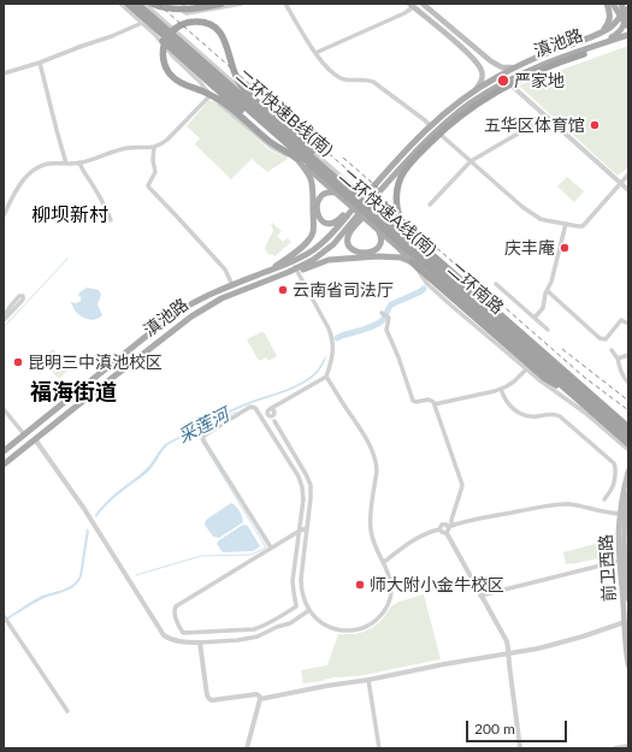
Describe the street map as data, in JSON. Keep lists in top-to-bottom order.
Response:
{
  "streets": {
    "highway": ["二环快速B线(南)", "二环快速A线(南)"],
    "main road": ["滇池路", "二环南路", "前卫西路"]
  },
  "crossings": [
    ["二环快速B线(南)", "二环南路"],
    ["二环快速A线(南)", "二环南路"]
  ],
  "districts": ["柳坝新村", "福海街道"],
  "water": ["采莲河"],
  "places": [
    "严家地",
    "五华区体育馆",
    "庆丰庵",
    "云南省司法厅",
    "昆明三中滇池校区",
    "师大附小金牛校区"
  ],
  "scale_bar": "200 m"
}
